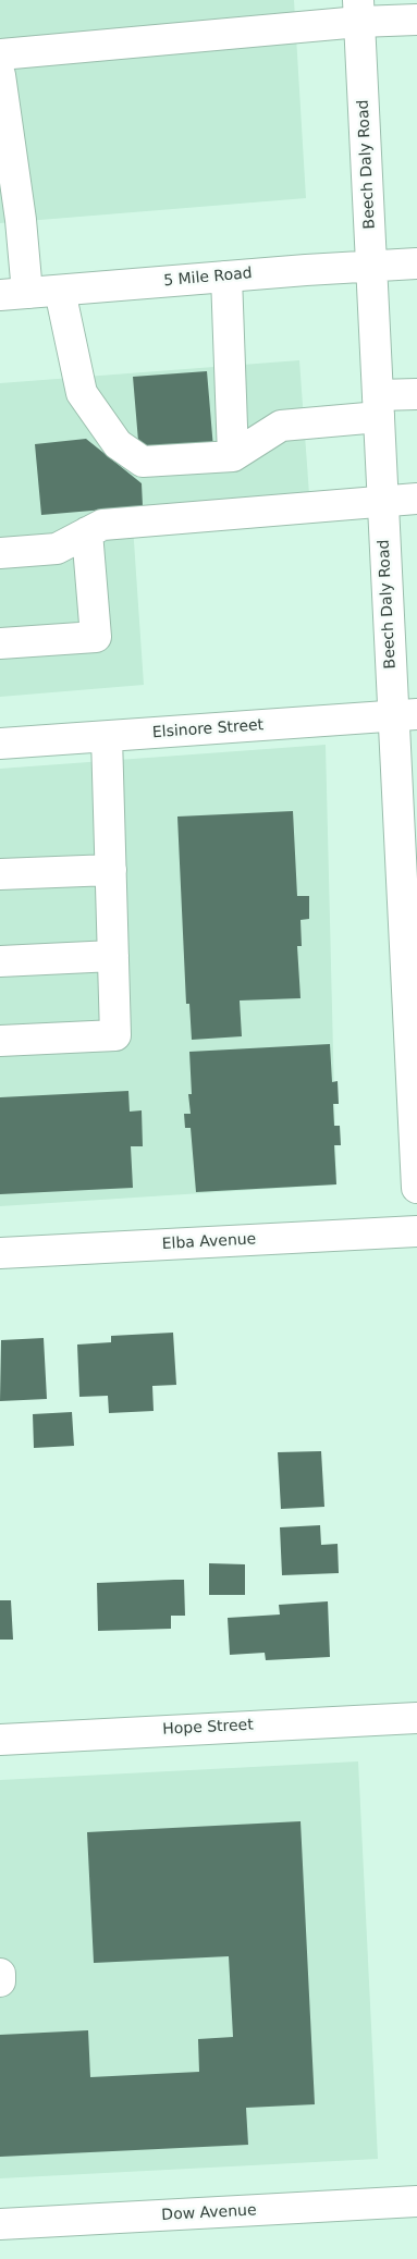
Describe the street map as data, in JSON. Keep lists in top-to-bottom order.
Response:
{
  "streets": {
    "street": [
      "Beech Daly Road",
      "5 Mile Road",
      "Elsinore Street",
      "Elba Avenue",
      "Hope Street",
      "Dow Avenue"
    ]
  },
  "crossings": [
    ["Beech Daly Road", "5 Mile Road"],
    ["Beech Daly Road", "Elsinore Street"]
  ]
}
